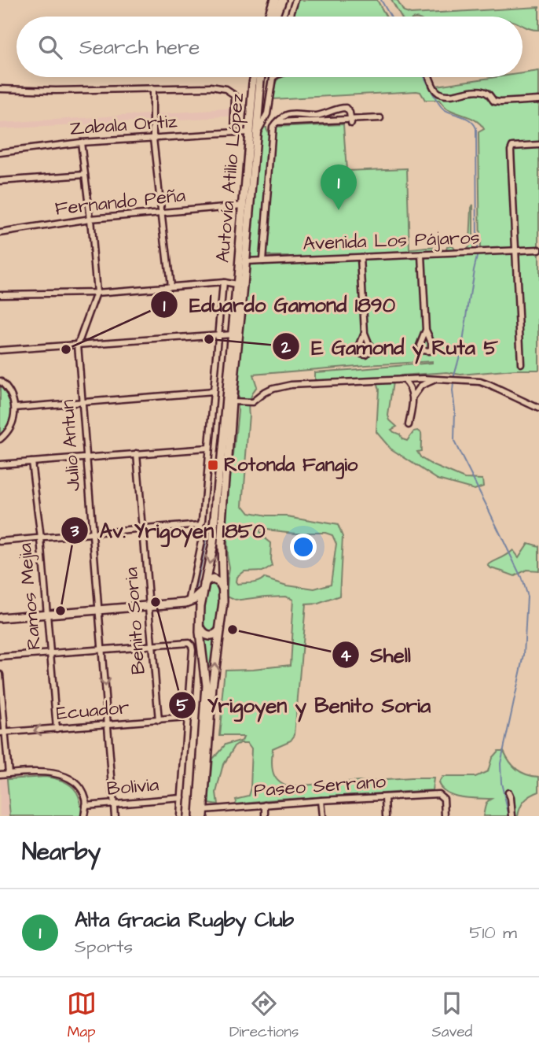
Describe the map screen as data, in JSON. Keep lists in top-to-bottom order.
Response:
{
  "streets": {
    "main road": ["Autovía Atilio López"],
    "street": [
      "Zabala Ortiz",
      "Fernando Peña",
      "Avenida Los Pájaros",
      "Julio Antun",
      "Ramos Mejia",
      "Benito Soria",
      "Ecuador",
      "Paseo Serrano",
      "Bolivia"
    ]
  },
  "crossings": [
    ["Zabala Ortiz", "Autovía Atilio López"],
    ["Zabala Ortiz", "Julio Antun"],
    ["Autovía Atilio López", "Fernando Peña"],
    ["Autovía Atilio López", "Avenida Los Pájaros"],
    ["Autovía Atilio López", "Paseo Serrano"],
    ["Fernando Peña", "Julio Antun"],
    ["Julio Antun", "Ecuador"],
    ["Julio Antun", "Bolivia"],
    ["Ramos Mejia", "Ecuador"],
    ["Benito Soria", "Ecuador"]
  ],
  "places": {
    "other": [
      "E Gamond y Ruta 5",
      "Eduardo Gamond 1890",
      "Yrigoyen y Benito Soria",
      "Av. Yrigoyen 1850",
      "Shell"
    ],
    "transit": ["Rotonda Fangio"]
  },
  "page": {
    "search": "Search here",
    "pins": "1",
    "heading": "Nearby",
    "list": [
      {
        "mark": "1",
        "name": "Alta Gracia Rugby Club",
        "note": "Sports",
        "value": "510 m"
      }
    ],
    "nav": ["Map", "Directions", "Saved"]
  }
}
